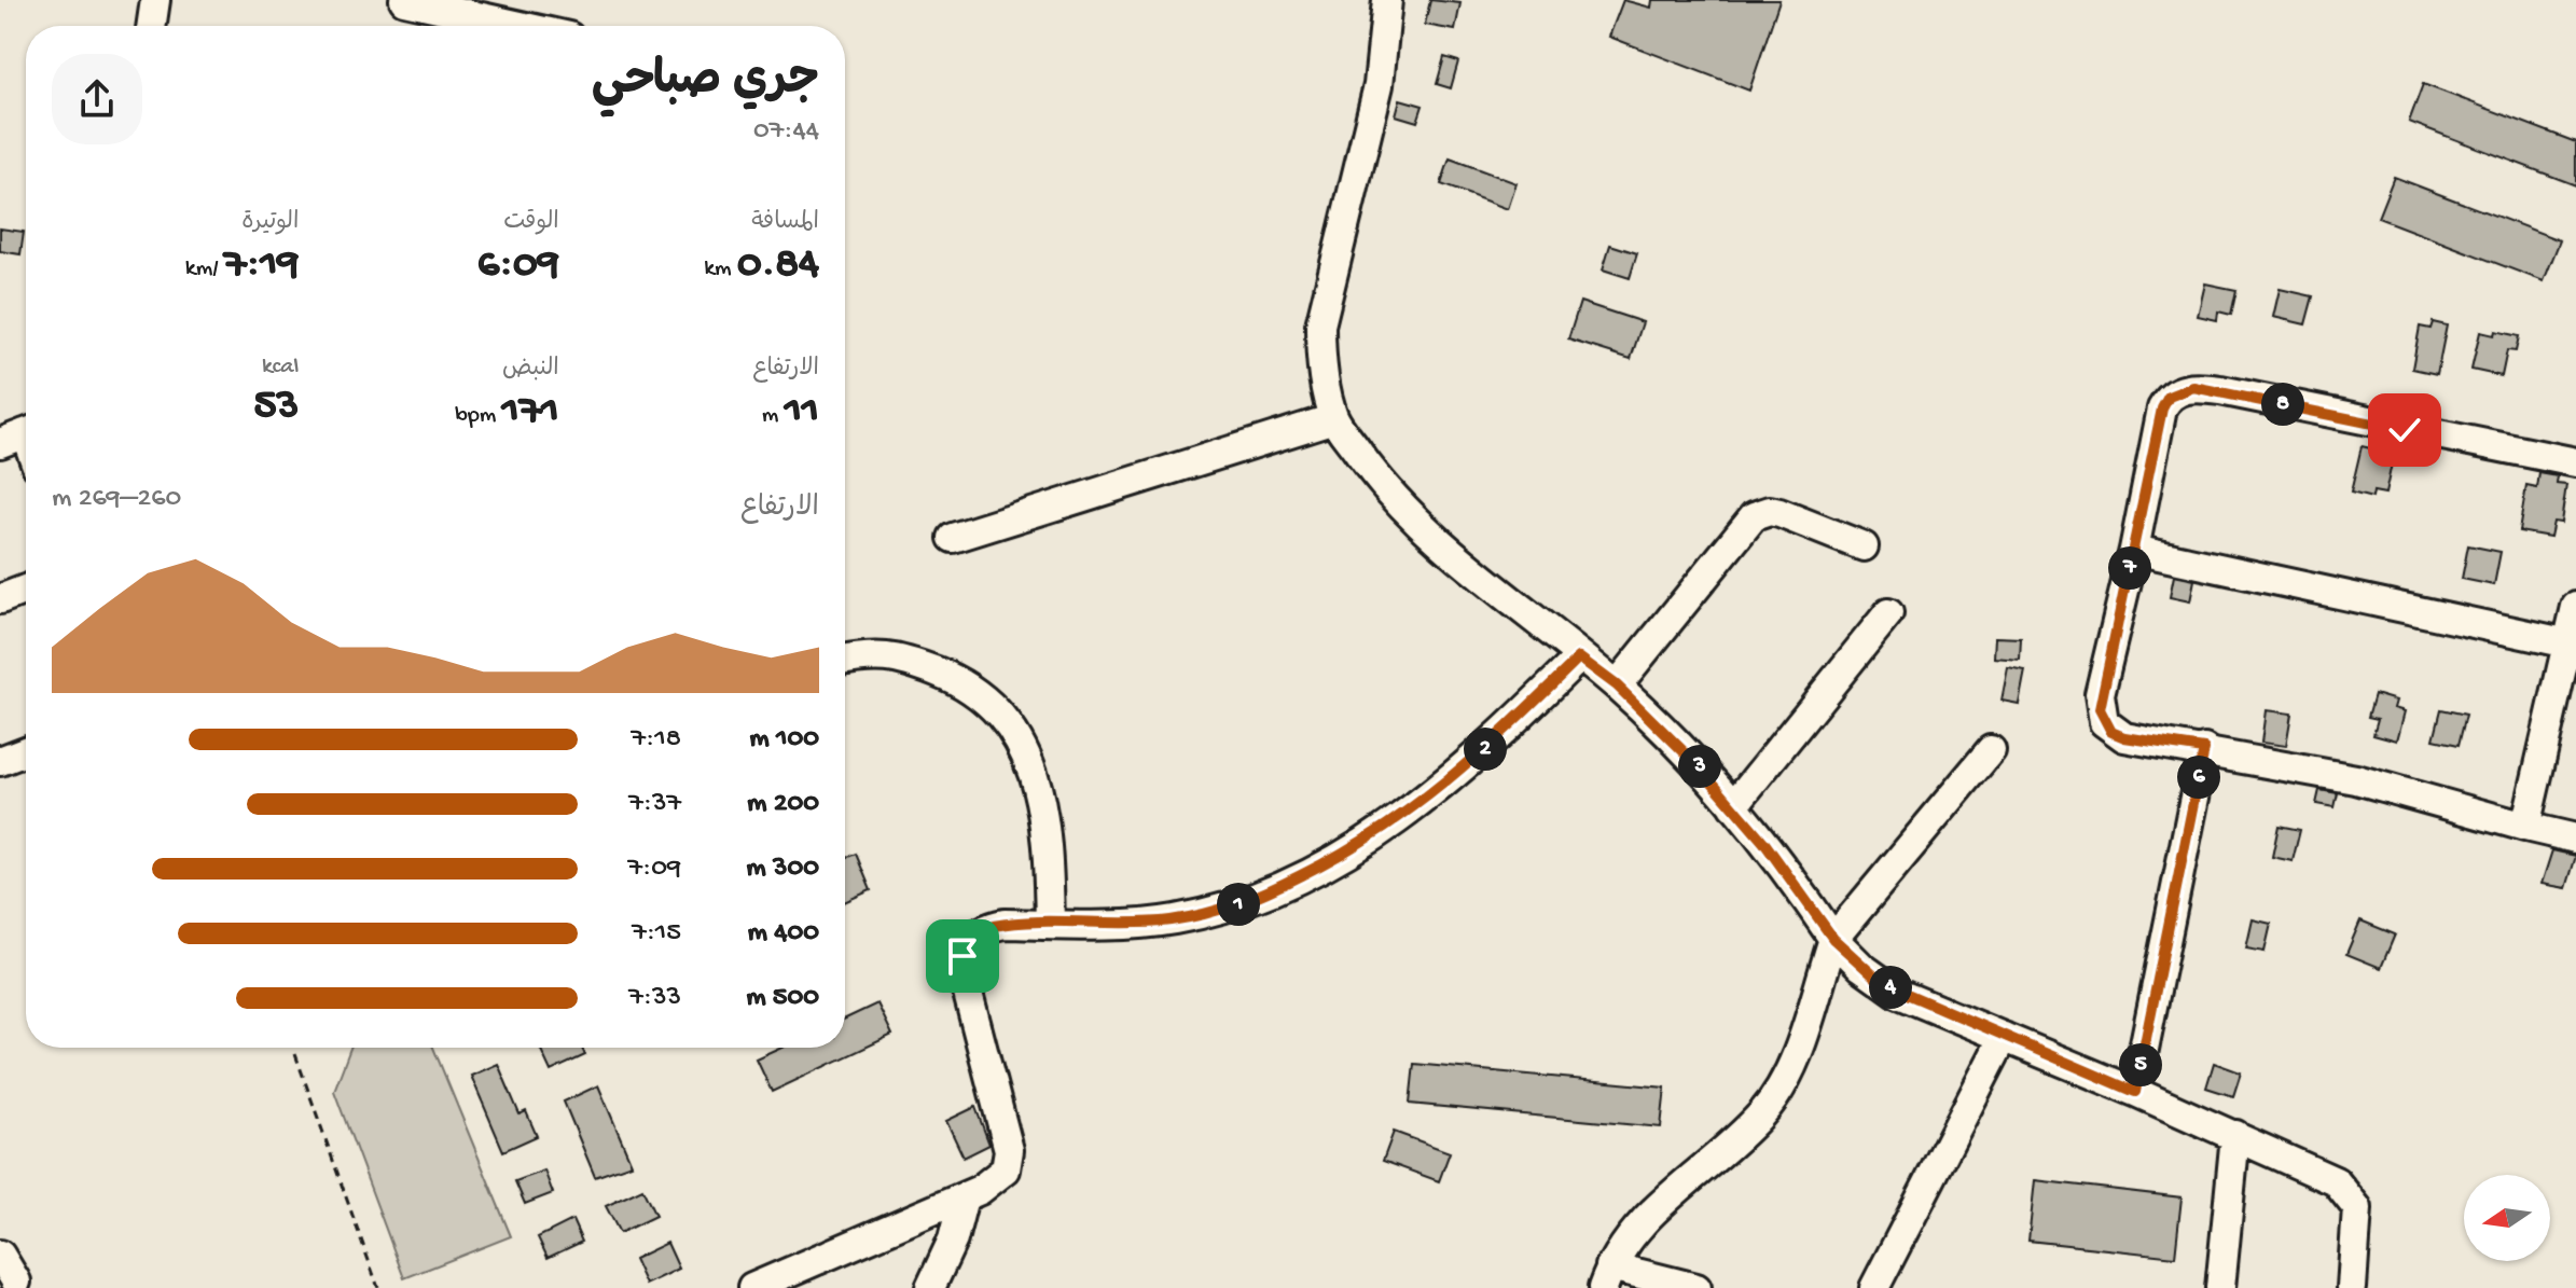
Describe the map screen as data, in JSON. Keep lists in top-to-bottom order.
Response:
{
  "north": "left",
  "page": {
    "heading": ["جري صباحي", "07:44"],
    "stats": [
      ["المسافة", "0.84 km"],
      ["الوقت", "6:09"],
      ["الوتيرة", "7:19 /km"],
      ["الارتفاع", "11 m"],
      ["النبض", "171 bpm"],
      ["kcal", "53"]
    ],
    "pins": [
      "8",
      "7",
      "2",
      "3",
      "6",
      "1",
      "4",
      "5"
    ],
    "chart": ["الارتفاع", "260–269 m"],
    "list": [
      {
        "name": "100 m",
        "note": "7:18"
      },
      {
        "name": "200 m",
        "note": "7:37"
      },
      {
        "name": "300 m",
        "note": "7:09"
      },
      {
        "name": "400 m",
        "note": "7:15"
      },
      {
        "name": "500 m",
        "note": "7:33"
      }
    ]
  }
}
